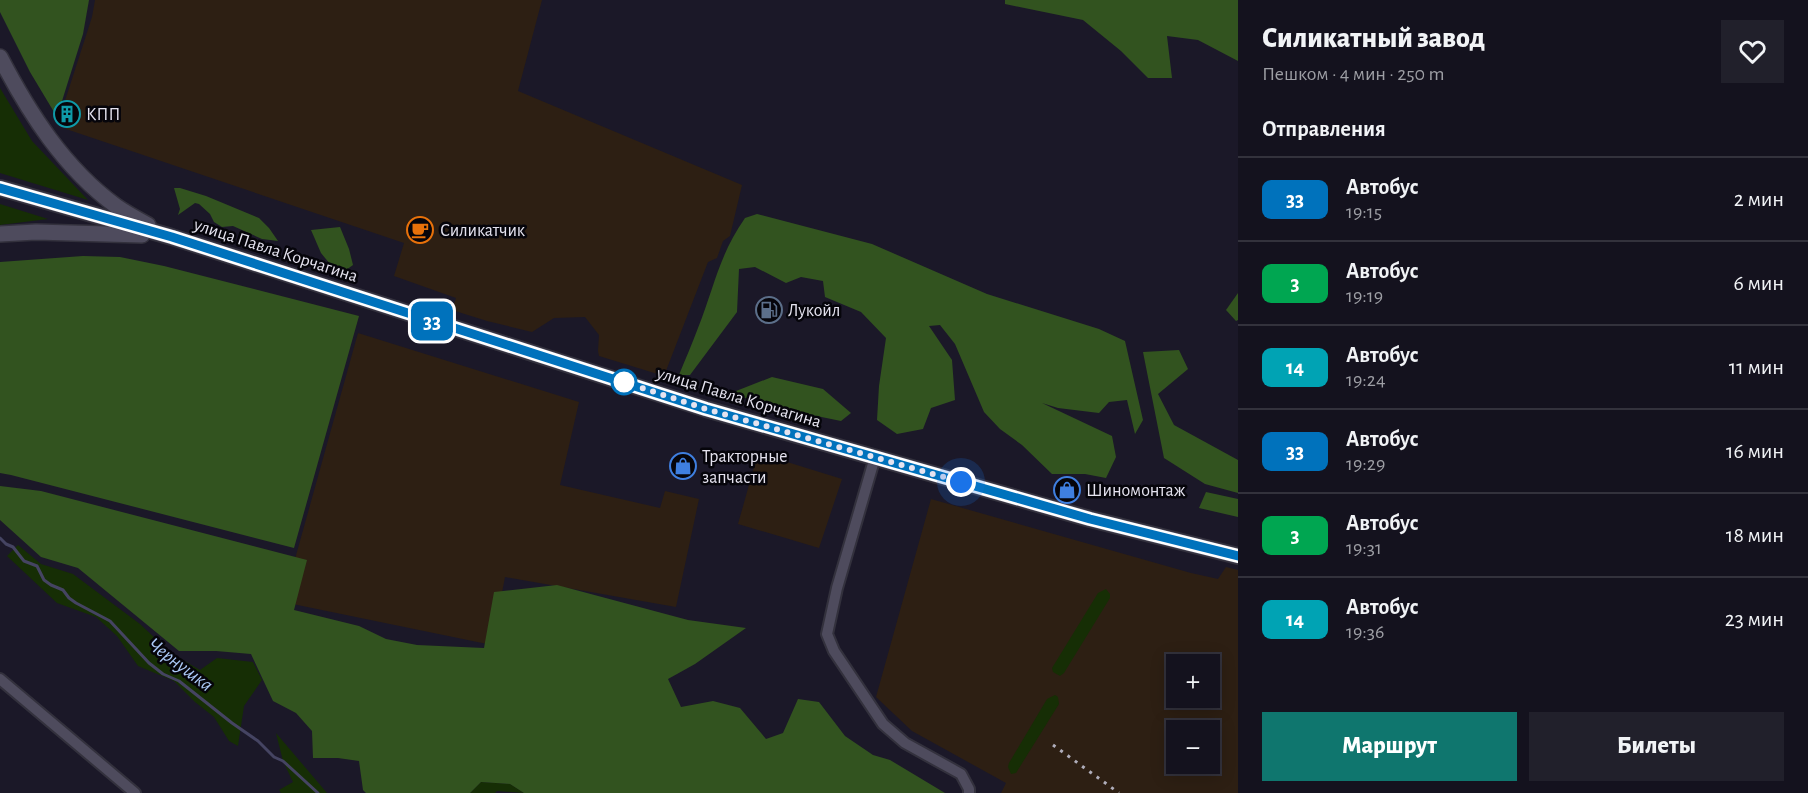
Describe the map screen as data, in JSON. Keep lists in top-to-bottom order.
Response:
{
  "streets": {
    "main road": ["улица Павла Корчагина"]
  },
  "water": ["Чернушка"],
  "places": {
    "building": ["КПП"],
    "cafe": ["Силикатчик"],
    "fuel station": ["Лукойл"],
    "shop": ["Тракторные запчасти", "Шиномонтаж"]
  },
  "lines": ["bus line 33"],
  "page": {
    "on_map": "33",
    "heading": [
      ["Силикатный завод", "Пешком · 4 мин · 250 m"],
      "Отправления"
    ],
    "list": [
      {
        "mark": "33",
        "name": "Автобус",
        "note": "19:15",
        "value": "2 мин"
      },
      {
        "mark": "3",
        "name": "Автобус",
        "note": "19:19",
        "value": "6 мин"
      },
      {
        "mark": "14",
        "name": "Автобус",
        "note": "19:24",
        "value": "11 мин"
      },
      {
        "mark": "33",
        "name": "Автобус",
        "note": "19:29",
        "value": "16 мин"
      },
      {
        "mark": "3",
        "name": "Автобус",
        "note": "19:31",
        "value": "18 мин"
      },
      {
        "mark": "14",
        "name": "Автобус",
        "note": "19:36",
        "value": "23 мин"
      }
    ],
    "map_buttons": ["+", "−"],
    "buttons": ["Маршрут", "Билеты"]
  }
}
